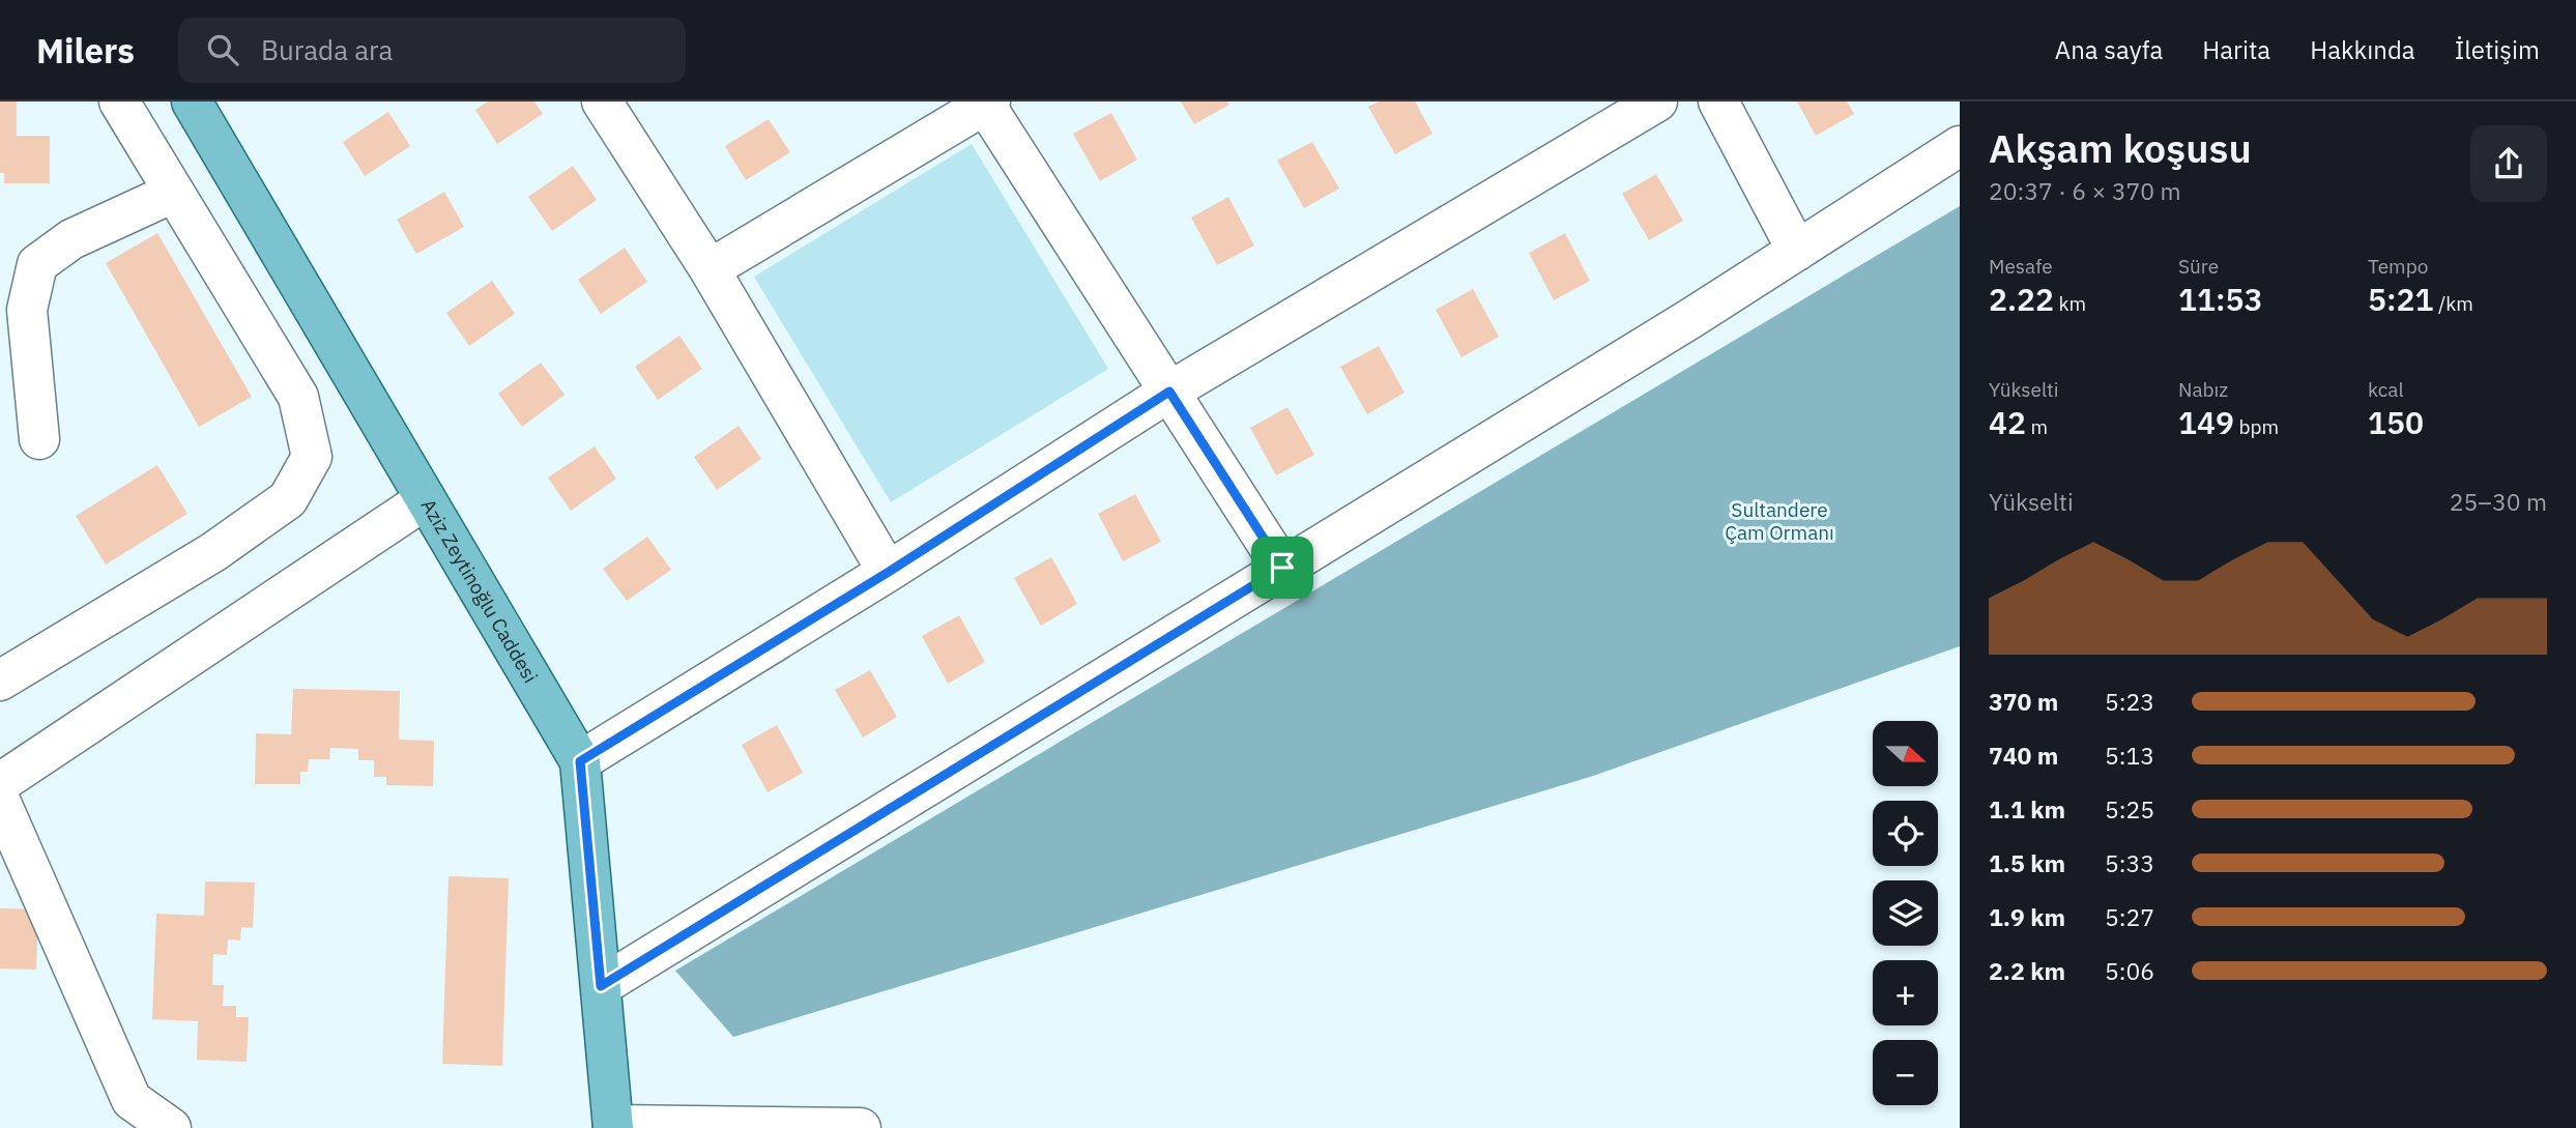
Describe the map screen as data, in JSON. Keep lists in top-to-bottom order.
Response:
{
  "streets": {
    "main road": ["Aziz Zeytinoğlu Caddesi"]
  },
  "parks": ["Sultandere Çam Ormanı"],
  "north": "right",
  "page": {
    "header": "Milers",
    "search": "Burada ara",
    "nav": [
      "Ana sayfa",
      "Harita",
      "Hakkında",
      "İletişim"
    ],
    "heading": ["Akşam koşusu", "20:37 · 6 × 370 m"],
    "stats": [
      ["Mesafe", "2.22 km"],
      ["Süre", "11:53"],
      ["Tempo", "5:21 /km"],
      ["Yükselti", "42 m"],
      ["Nabız", "149 bpm"],
      ["kcal", "150"]
    ],
    "chart": ["Yükselti", "25–30 m"],
    "list": [
      {
        "name": "370 m",
        "note": "5:23"
      },
      {
        "name": "740 m",
        "note": "5:13"
      },
      {
        "name": "1.1 km",
        "note": "5:25"
      },
      {
        "name": "1.5 km",
        "note": "5:33"
      },
      {
        "name": "1.9 km",
        "note": "5:27"
      },
      {
        "name": "2.2 km",
        "note": "5:06"
      }
    ],
    "map_buttons": ["+", "−"]
  }
}
